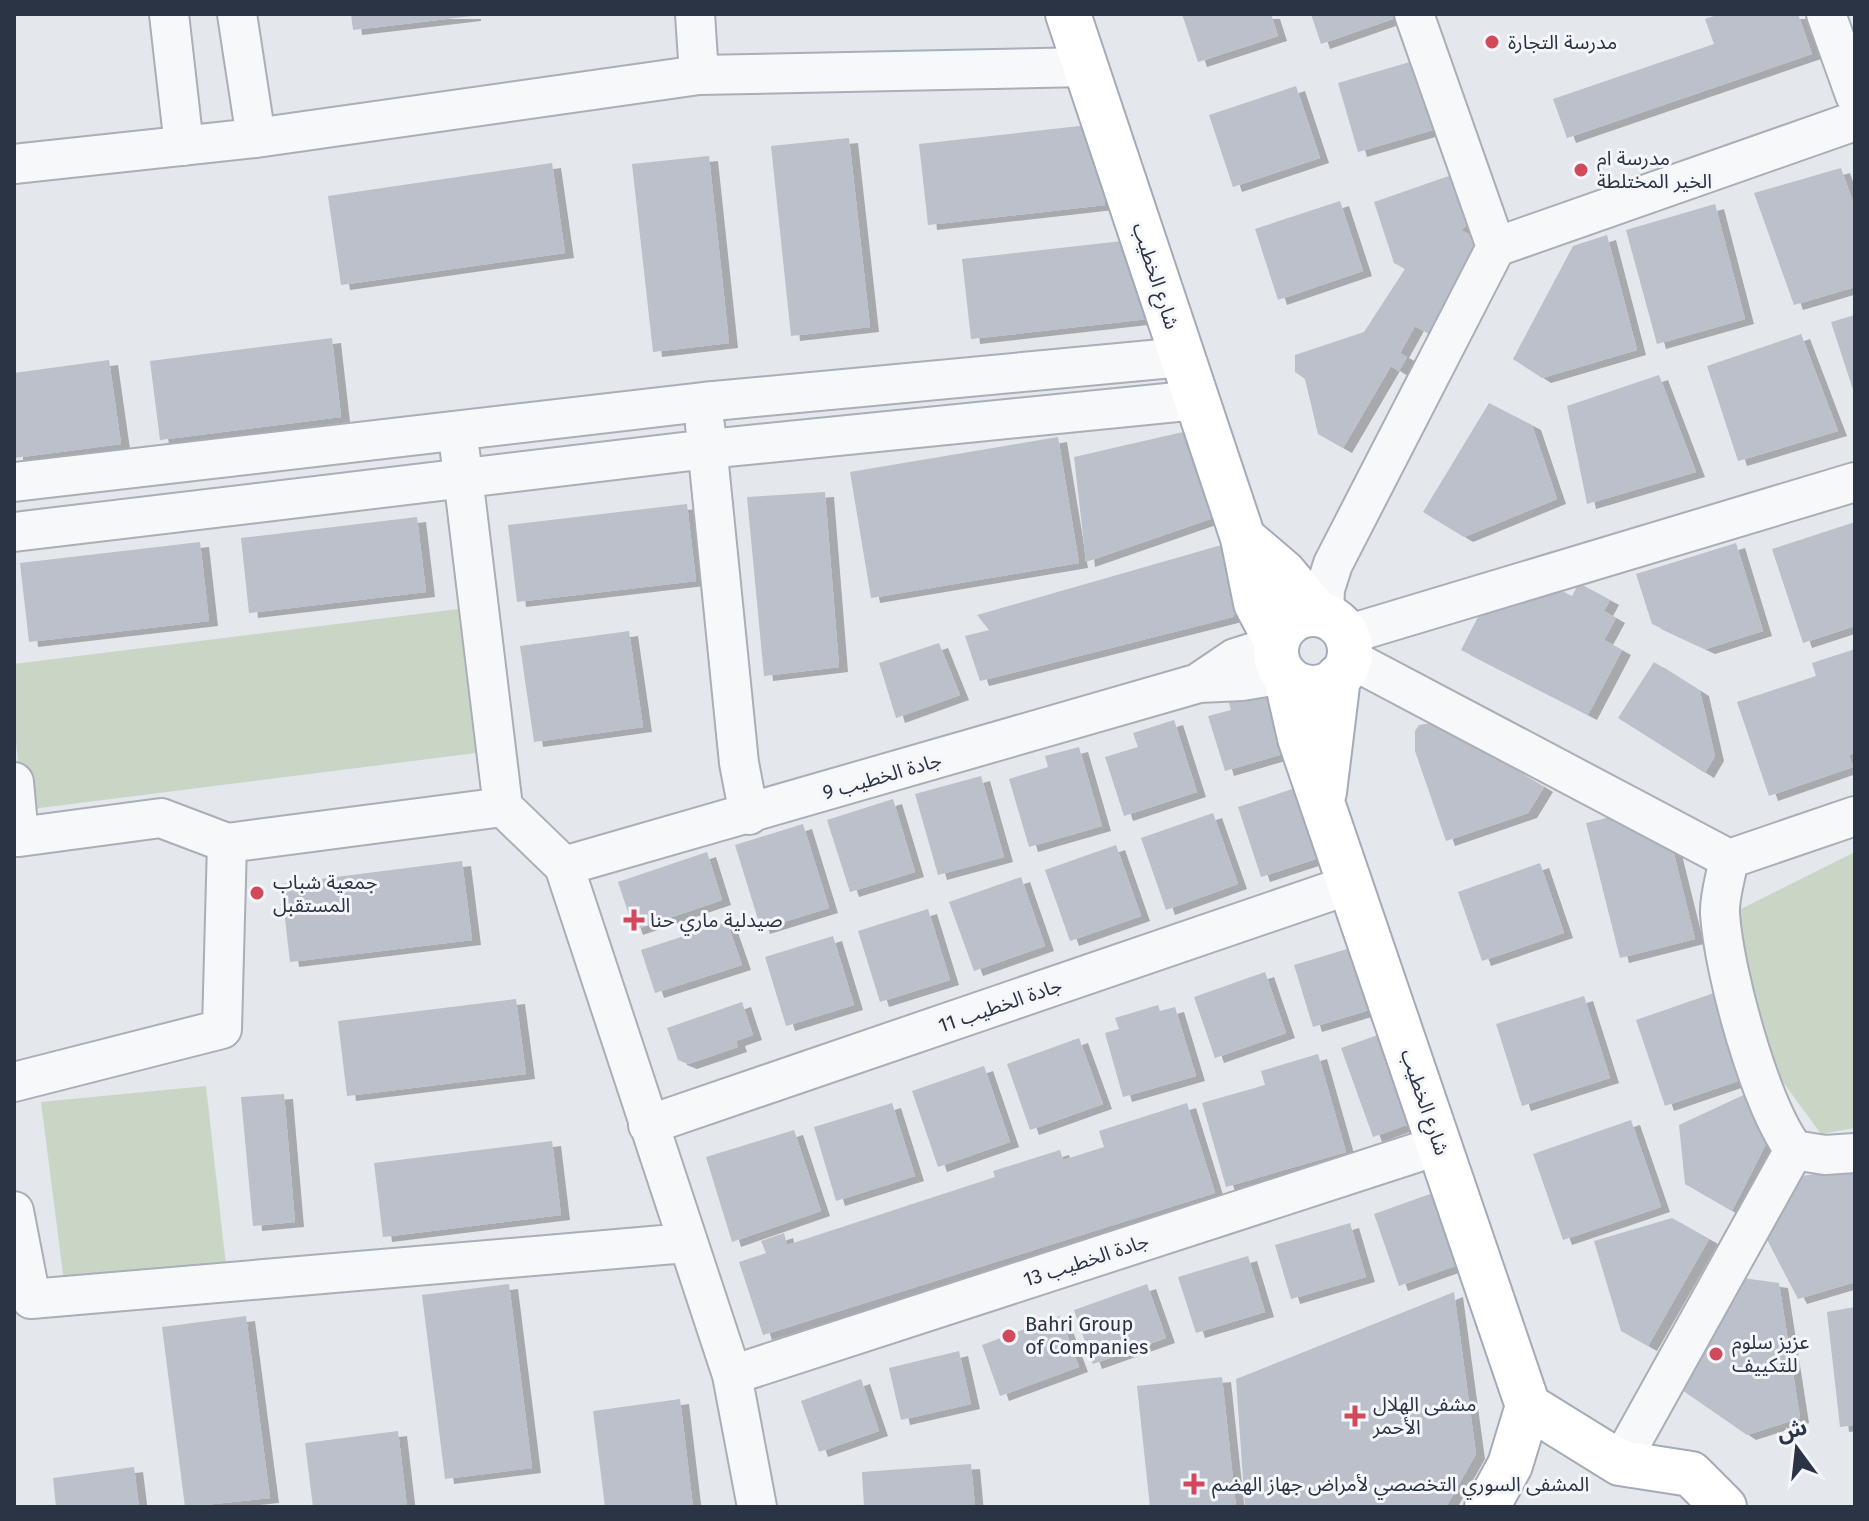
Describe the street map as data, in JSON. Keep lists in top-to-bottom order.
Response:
{
  "streets": {
    "main road": ["شارع الخطيب"],
    "street": ["جادة الخطيب 9", "جادة الخطيب 11", "جادة الخطيب 13"]
  },
  "crossings": [
    ["شارع الخطيب", "جادة الخطيب 9"],
    ["شارع الخطيب", "جادة الخطيب 11"],
    ["شارع الخطيب", "جادة الخطيب 13"]
  ],
  "places": {
    "other": [
      "مدرسة التجارة",
      "مدرسة ام الخير المختلطة",
      "جمعية شباب المستقبل",
      "Bahri Group of Companies",
      "عزيز سلوم للتكييف"
    ],
    "health": ["صيدلية ماري حنا", "مشفى الهلال الأحمر", "المشفى السوري التخصصي لأمراض جهاز الهضم"]
  },
  "north": "top"
}
